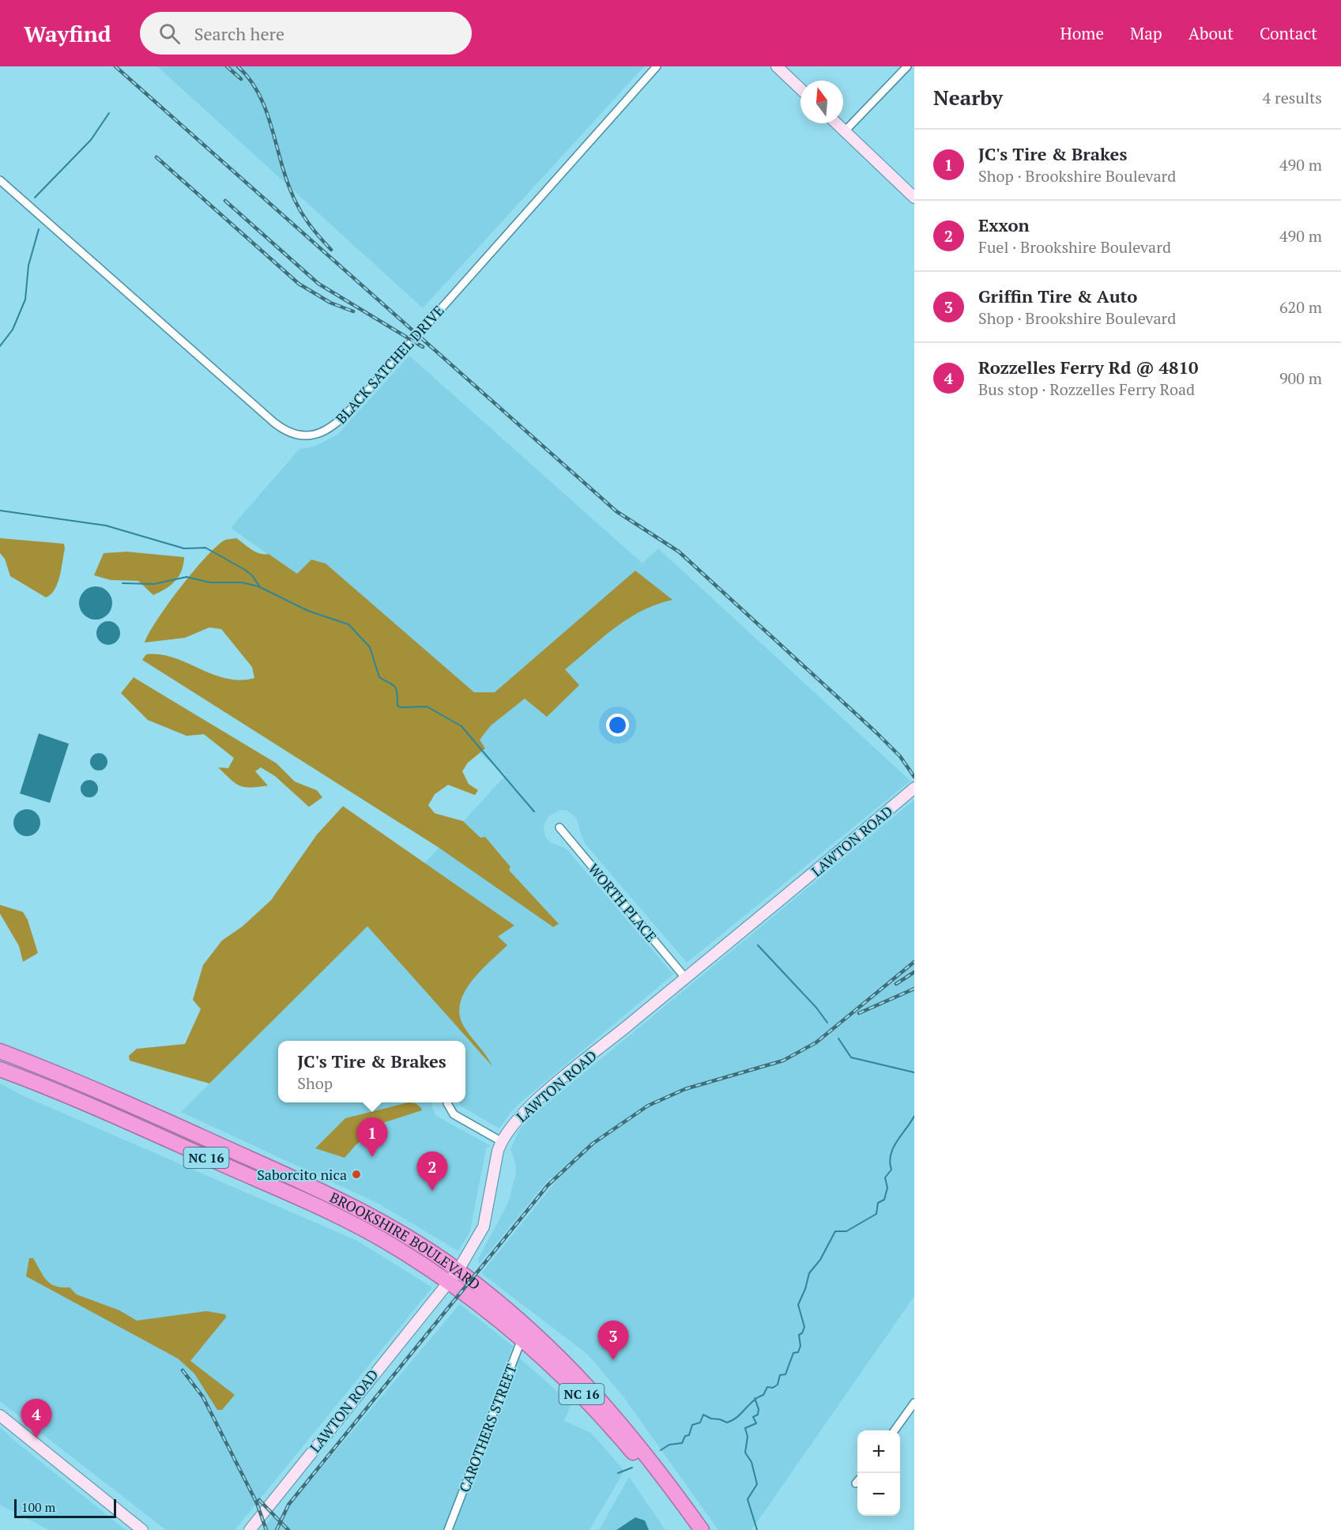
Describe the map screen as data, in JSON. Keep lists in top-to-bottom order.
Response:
{
  "streets": {
    "highway": ["NC 16", "BROOKSHIRE BOULEVARD"],
    "street": [
      "BLACK SATCHEL DRIVE",
      "LAWTON ROAD",
      "WORTH PLACE",
      "CAROTHERS STREET"
    ]
  },
  "crossings": [
    ["LAWTON ROAD", "WORTH PLACE"],
    ["LAWTON ROAD", "BROOKSHIRE BOULEVARD"],
    ["BROOKSHIRE BOULEVARD", "CAROTHERS STREET"]
  ],
  "places": ["Saborcito nica"],
  "scale_bar": "100 m",
  "north": "top",
  "page": {
    "header": "Wayfind",
    "search": "Search here",
    "nav": [
      "Home",
      "Map",
      "About",
      "Contact"
    ],
    "heading": ["Nearby", "4 results"],
    "list": [
      {
        "mark": "1",
        "name": "JC's Tire & Brakes",
        "note": "Shop · Brookshire Boulevard",
        "value": "490 m"
      },
      {
        "mark": "2",
        "name": "Exxon",
        "note": "Fuel · Brookshire Boulevard",
        "value": "490 m"
      },
      {
        "mark": "3",
        "name": "Griffin Tire & Auto",
        "note": "Shop · Brookshire Boulevard",
        "value": "620 m"
      },
      {
        "mark": "4",
        "name": "Rozzelles Ferry Rd @ 4810",
        "note": "Bus stop · Rozzelles Ferry Road",
        "value": "900 m"
      }
    ],
    "popup": ["JC's Tire & Brakes", "Shop"],
    "pins": [
      "1",
      "2",
      "3",
      "4"
    ],
    "map_buttons": ["+", "−"],
    "scale": "100 m"
  }
}
